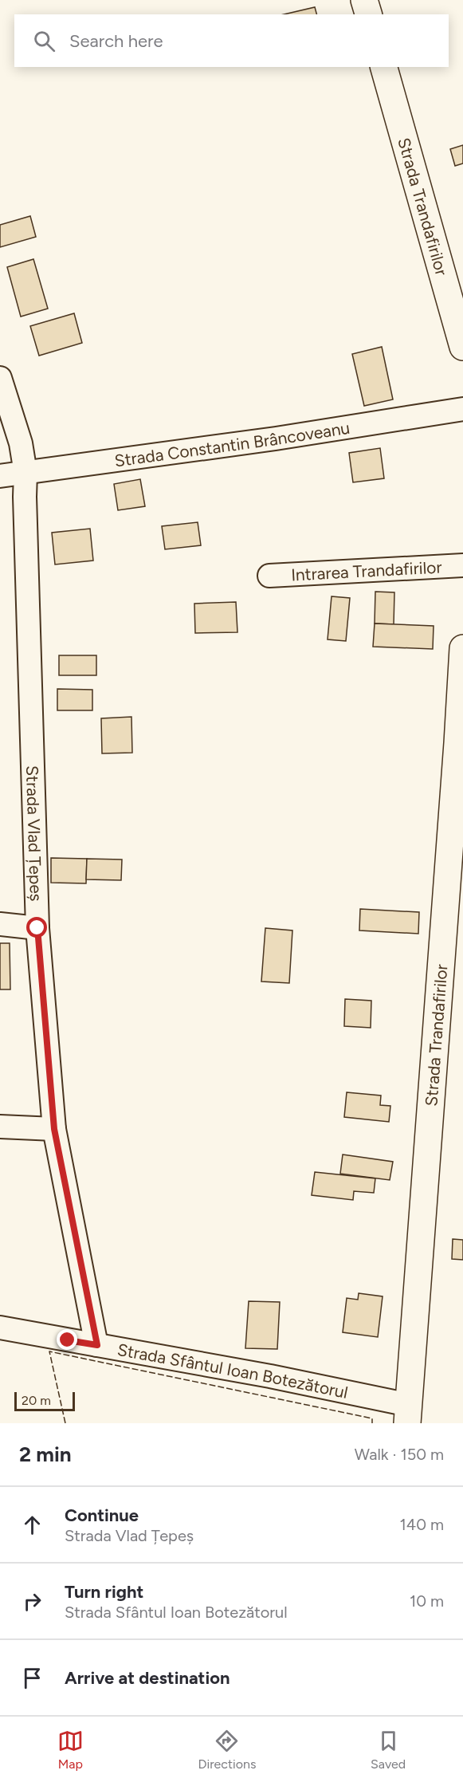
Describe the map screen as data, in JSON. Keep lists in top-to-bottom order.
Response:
{
  "streets": {
    "main road": ["Strada Trandafirilor"],
    "street": [
      "Strada Constantin Brâncoveanu",
      "Intrarea Trandafirilor",
      "Strada Vlad Țepeș",
      "Strada Sfântul Ioan Botezătorul"
    ]
  },
  "crossings": [
    ["Strada Trandafirilor", "Strada Sfântul Ioan Botezătorul"],
    ["Strada Constantin Brâncoveanu", "Strada Vlad Țepeș"],
    ["Strada Vlad Țepeș", "Strada Sfântul Ioan Botezătorul"]
  ],
  "scale_bar": "20 m",
  "page": {
    "search": "Search here",
    "scale": "20 m",
    "heading": ["2 min", "Walk · 150 m"],
    "list": [
      ["Continue", "Strada Vlad Țepeș", "140 m"],
      ["Turn right", "Strada Sfântul Ioan Botezătorul", "10 m"],
      "Arrive at destination"
    ],
    "nav": ["Map", "Directions", "Saved"]
  }
}
